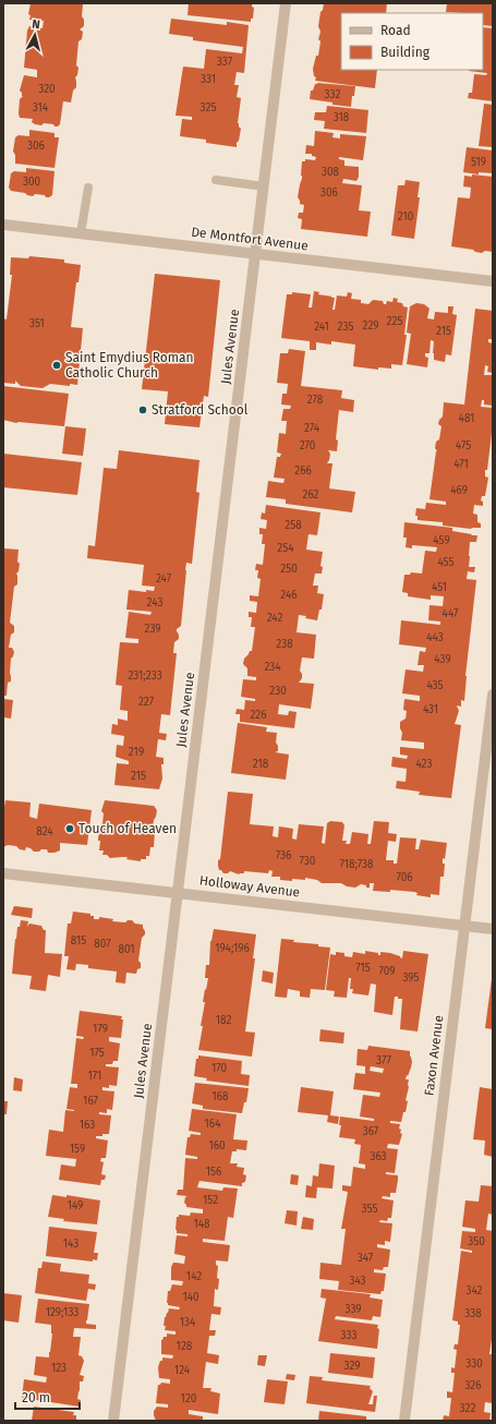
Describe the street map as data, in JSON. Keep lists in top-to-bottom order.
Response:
{
  "streets": {
    "street": [
      "De Montfort Avenue",
      "Jules Avenue",
      "Holloway Avenue",
      "Faxon Avenue"
    ]
  },
  "crossings": [
    ["De Montfort Avenue", "Jules Avenue"],
    ["Jules Avenue", "Holloway Avenue"],
    ["Holloway Avenue", "Faxon Avenue"]
  ],
  "places": ["Saint Emydius Roman Catholic Church", "Stratford School", "Touch of Heaven"],
  "house_numbers": [
    "337",
    "331",
    "320",
    "332",
    "314",
    "325",
    "318",
    "306",
    "519",
    "308",
    "300",
    "306",
    "210",
    "225",
    "351",
    "229",
    "241",
    "235",
    "215",
    "278",
    "481",
    "274",
    "270",
    "475",
    "471",
    "266",
    "469",
    "262",
    "258",
    "459",
    "254",
    "455",
    "250",
    "247",
    "451",
    "246",
    "243",
    "447",
    "242",
    "239",
    "443",
    "238",
    "439",
    "234",
    "231;233",
    "435",
    "230",
    "227",
    "431",
    "226",
    "219",
    "218",
    "423",
    "215",
    "824",
    "736",
    "730",
    "718;738",
    "706",
    "815",
    "807",
    "194;196",
    "801",
    "715",
    "709",
    "395",
    "182",
    "179",
    "175",
    "377",
    "170",
    "171",
    "168",
    "167",
    "164",
    "163",
    "367",
    "160",
    "159",
    "363",
    "156",
    "152",
    "149",
    "355",
    "148",
    "350",
    "143",
    "347",
    "142",
    "343",
    "342",
    "140",
    "339",
    "129;133",
    "338",
    "134",
    "333",
    "128",
    "330",
    "329",
    "123",
    "124",
    "326",
    "120",
    "322"
  ],
  "legend": ["Road", "Building"],
  "scale_bar": "20 m",
  "north": "top"
}
